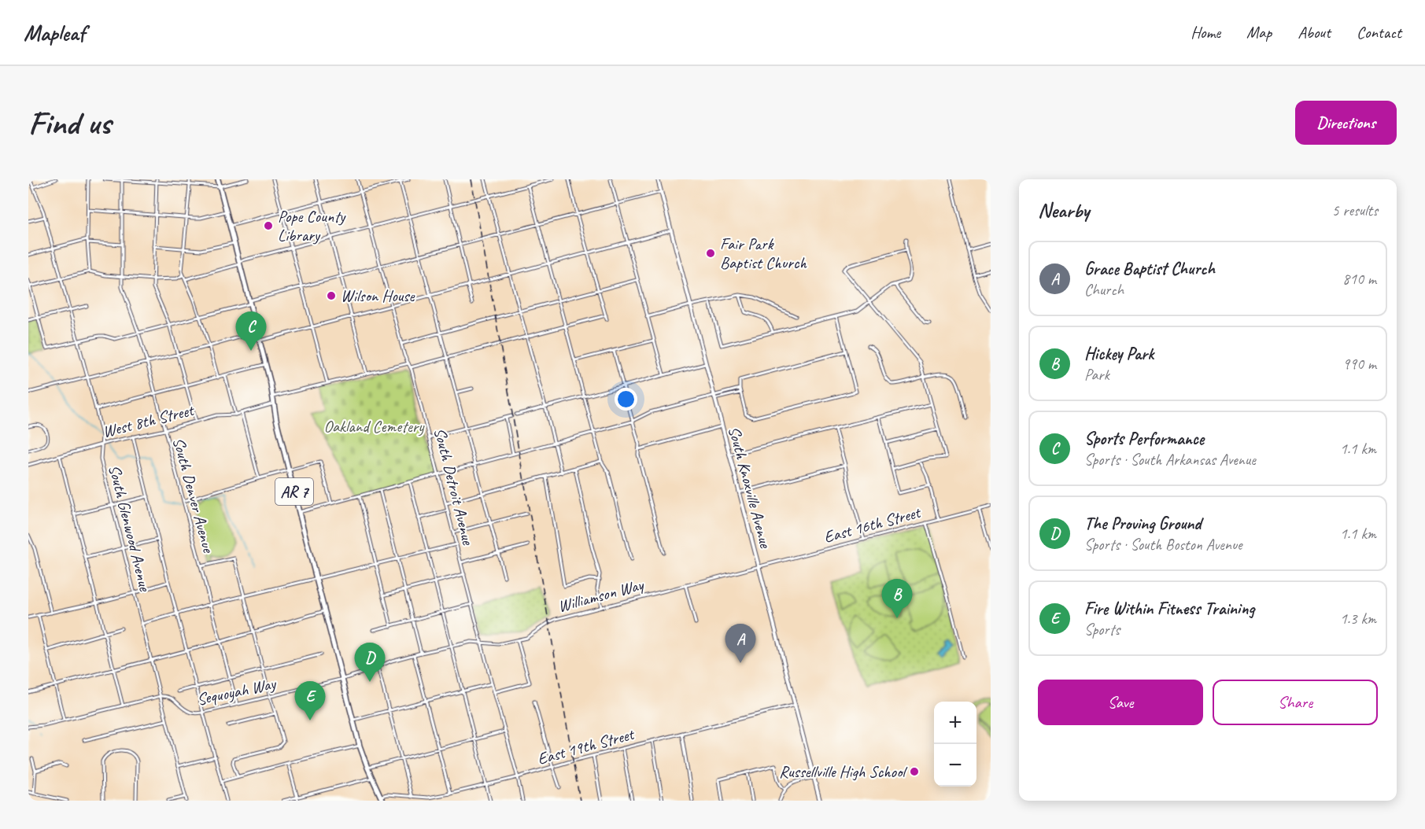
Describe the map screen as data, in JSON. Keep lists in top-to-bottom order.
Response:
{
  "streets": {
    "highway": ["AR 7"],
    "main road": ["South Knoxville Avenue"],
    "street": [
      "West 8th Street",
      "South Detroit Avenue",
      "South Denver Avenue",
      "East 16th Street",
      "South Glenwood Avenue",
      "Williamson Way",
      "Sequoyah Way",
      "East 19th Street"
    ]
  },
  "crossings": [
    ["West 8th Street", "AR 7"],
    ["West 8th Street", "South Denver Avenue"],
    ["West 8th Street", "South Glenwood Avenue"],
    ["South Detroit Avenue", "Williamson Way"],
    ["South Detroit Avenue", "East 19th Street"],
    ["South Knoxville Avenue", "East 16th Street"],
    ["South Knoxville Avenue", "Williamson Way"],
    ["South Knoxville Avenue", "East 19th Street"],
    ["AR 7", "Williamson Way"],
    ["AR 7", "Sequoyah Way"],
    ["AR 7", "East 19th Street"],
    ["South Denver Avenue", "Sequoyah Way"],
    ["East 16th Street", "Williamson Way"],
    ["South Glenwood Avenue", "Sequoyah Way"],
    ["Williamson Way", "Sequoyah Way"]
  ],
  "parks": ["Oakland Cemetery"],
  "places": [
    "Pope County Library",
    "Fair Park Baptist Church",
    "Wilson House",
    "Russellville High School"
  ],
  "page": {
    "header": "Mapleaf",
    "nav": [
      "Home",
      "Map",
      "About",
      "Contact"
    ],
    "buttons": [
      "Directions",
      ["Save", "Share"]
    ],
    "title": "Find us",
    "heading": ["Nearby", "5 results"],
    "list": [
      {
        "mark": "A",
        "name": "Grace Baptist Church",
        "note": "Church",
        "value": "810 m"
      },
      {
        "mark": "B",
        "name": "Hickey Park",
        "note": "Park",
        "value": "990 m"
      },
      {
        "mark": "C",
        "name": "Sports Performance",
        "note": "Sports · South Arkansas Avenue",
        "value": "1.1 km"
      },
      {
        "mark": "D",
        "name": "The Proving Ground",
        "note": "Sports · South Boston Avenue",
        "value": "1.1 km"
      },
      {
        "mark": "E",
        "name": "Fire Within Fitness Training",
        "note": "Sports",
        "value": "1.3 km"
      }
    ],
    "pins": [
      "C",
      "B",
      "A",
      "D",
      "E"
    ],
    "map_buttons": ["+", "−"]
  }
}
